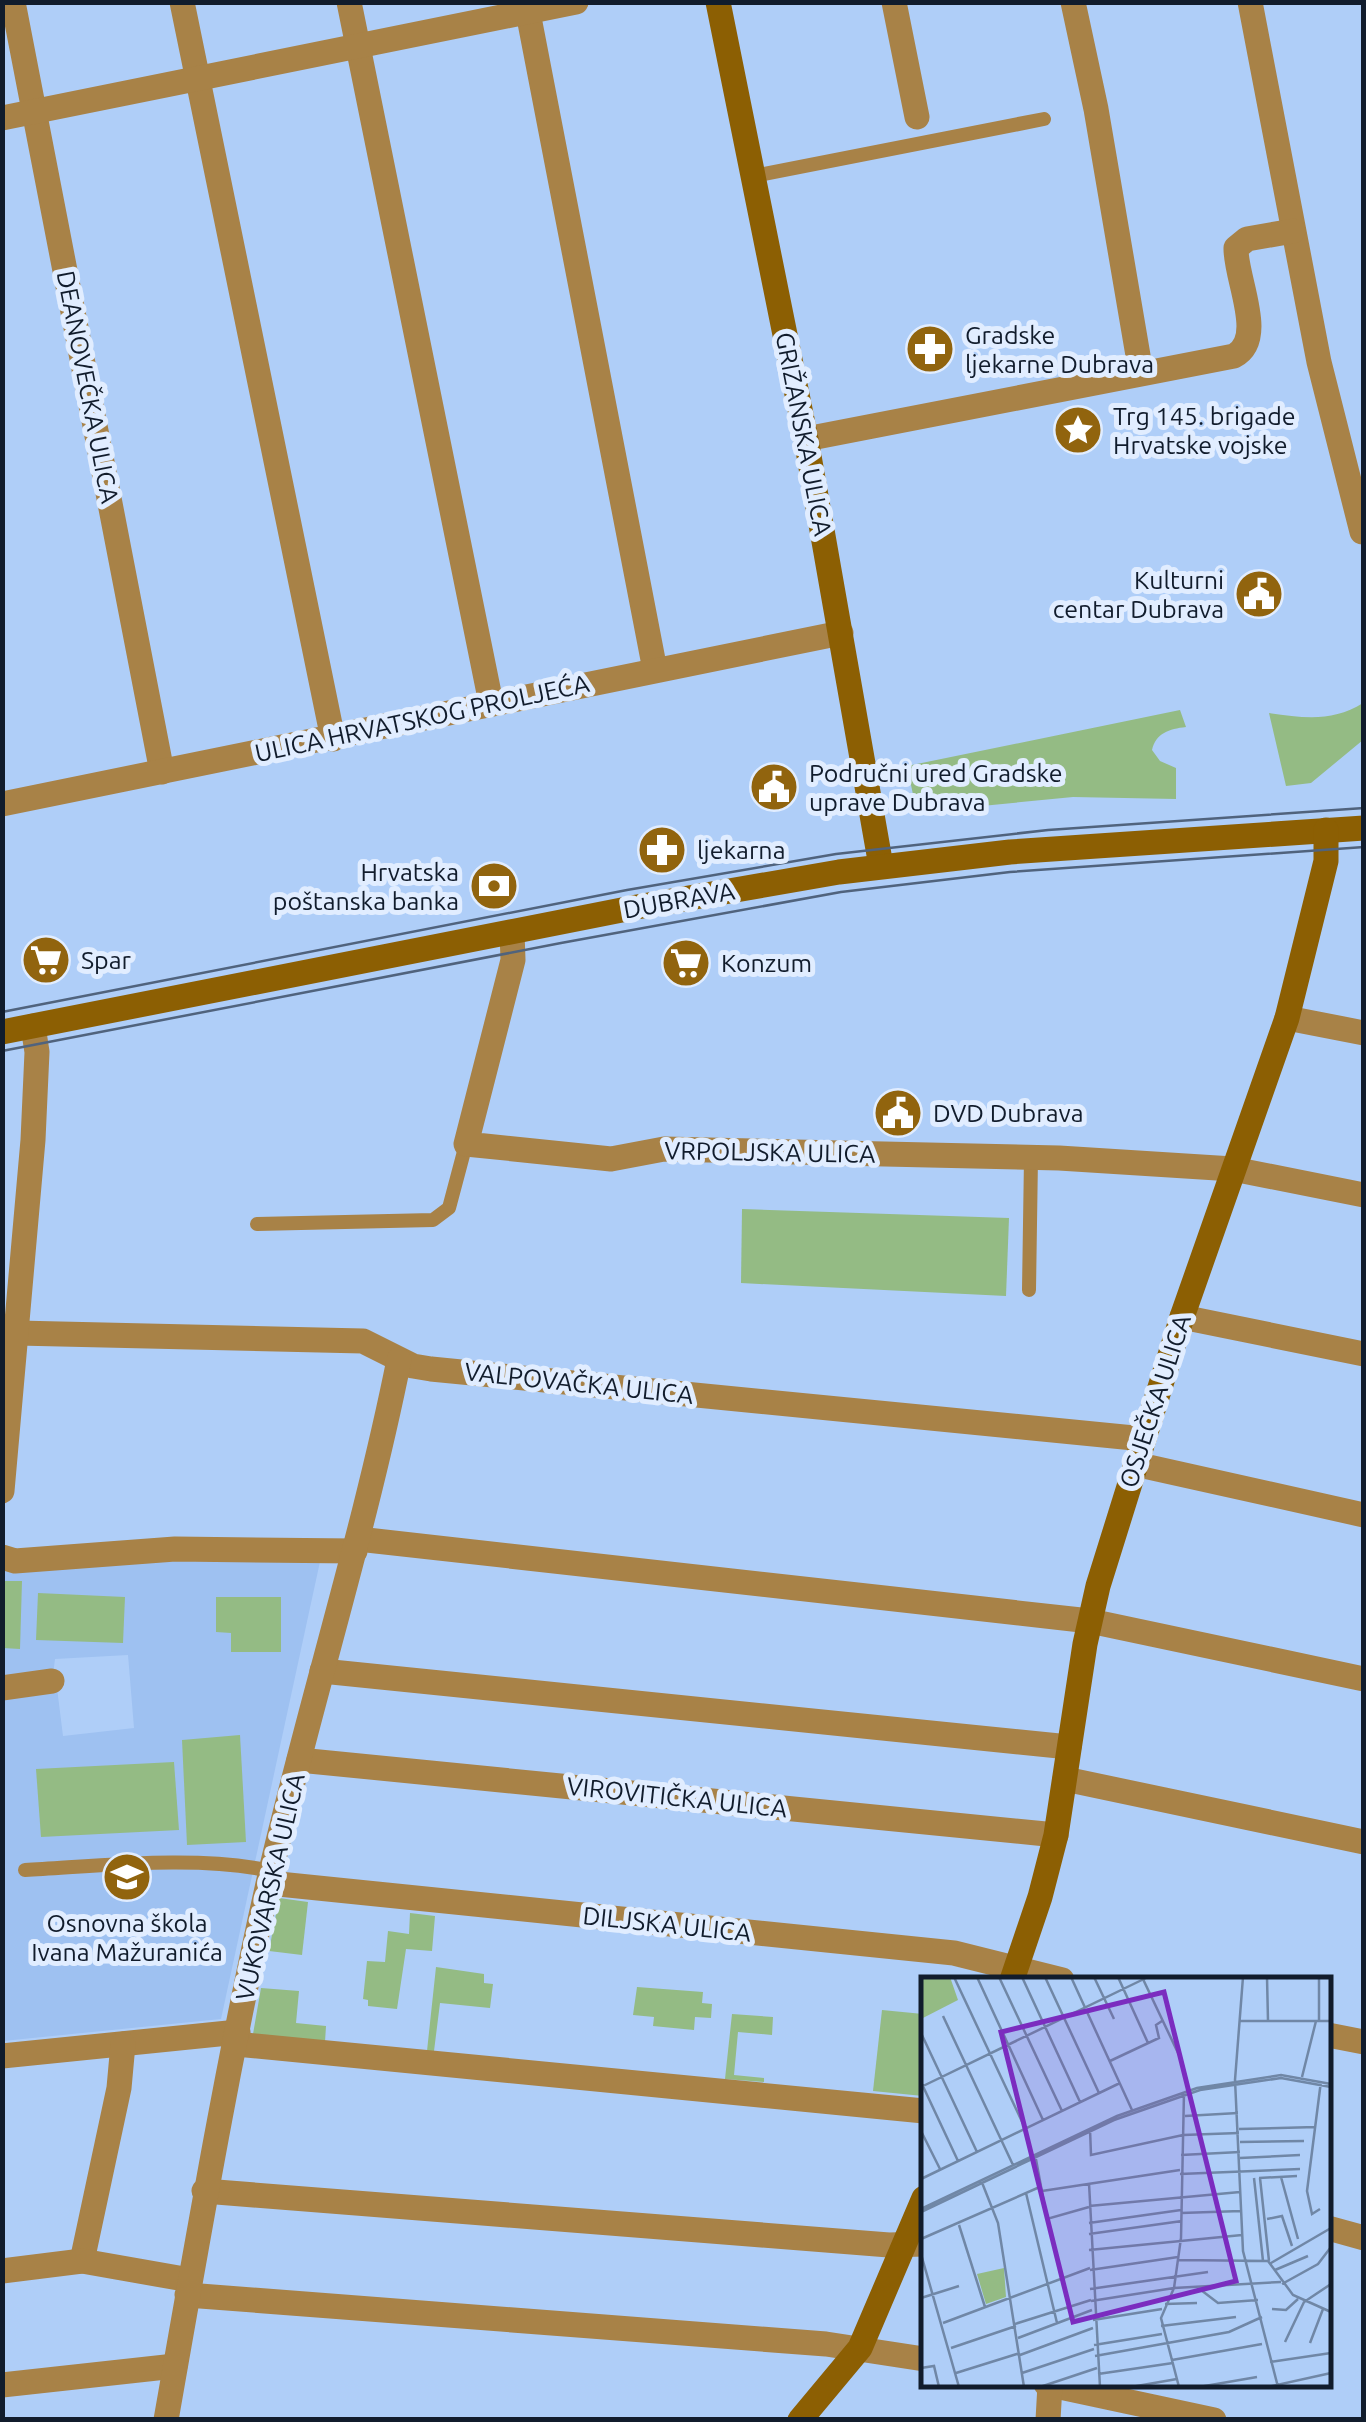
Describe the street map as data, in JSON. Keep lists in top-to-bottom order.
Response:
{
  "streets": {
    "street": [
      "DEANOVEČKA ULICA",
      "GRIŽANSKA ULICA",
      "ULICA HRVATSKOG PROLJEĆA",
      "DUBRAVA",
      "VRPOLJSKA ULICA",
      "VALPOVAČKA ULICA",
      "OSJEČKA ULICA",
      "VIROVITIČKA ULICA",
      "VUKOVARSKA ULICA",
      "DILJSKA ULICA"
    ]
  },
  "crossings": [
    ["DEANOVEČKA ULICA", "ULICA HRVATSKOG PROLJEĆA"],
    ["GRIŽANSKA ULICA", "ULICA HRVATSKOG PROLJEĆA"],
    ["GRIŽANSKA ULICA", "DUBRAVA"],
    ["DUBRAVA", "OSJEČKA ULICA"],
    ["VRPOLJSKA ULICA", "OSJEČKA ULICA"],
    ["VALPOVAČKA ULICA", "OSJEČKA ULICA"],
    ["VALPOVAČKA ULICA", "VUKOVARSKA ULICA"],
    ["OSJEČKA ULICA", "VIROVITIČKA ULICA"],
    ["OSJEČKA ULICA", "DILJSKA ULICA"],
    ["VIROVITIČKA ULICA", "VUKOVARSKA ULICA"],
    ["VUKOVARSKA ULICA", "DILJSKA ULICA"]
  ],
  "places": {
    "pharmacy": ["Gradske ljekarne Dubrava", "ljekarna"],
    "place": ["Trg 145. brigade Hrvatske vojske"],
    "public building": ["Kulturni centar Dubrava", "Područni ured Gradske uprave Dubrava", "DVD Dubrava"],
    "bank": ["Hrvatska poštanska banka"],
    "supermarket": ["Spar", "Konzum"],
    "school or university": ["Osnovna škola Ivana Mažuranića"]
  }
}
